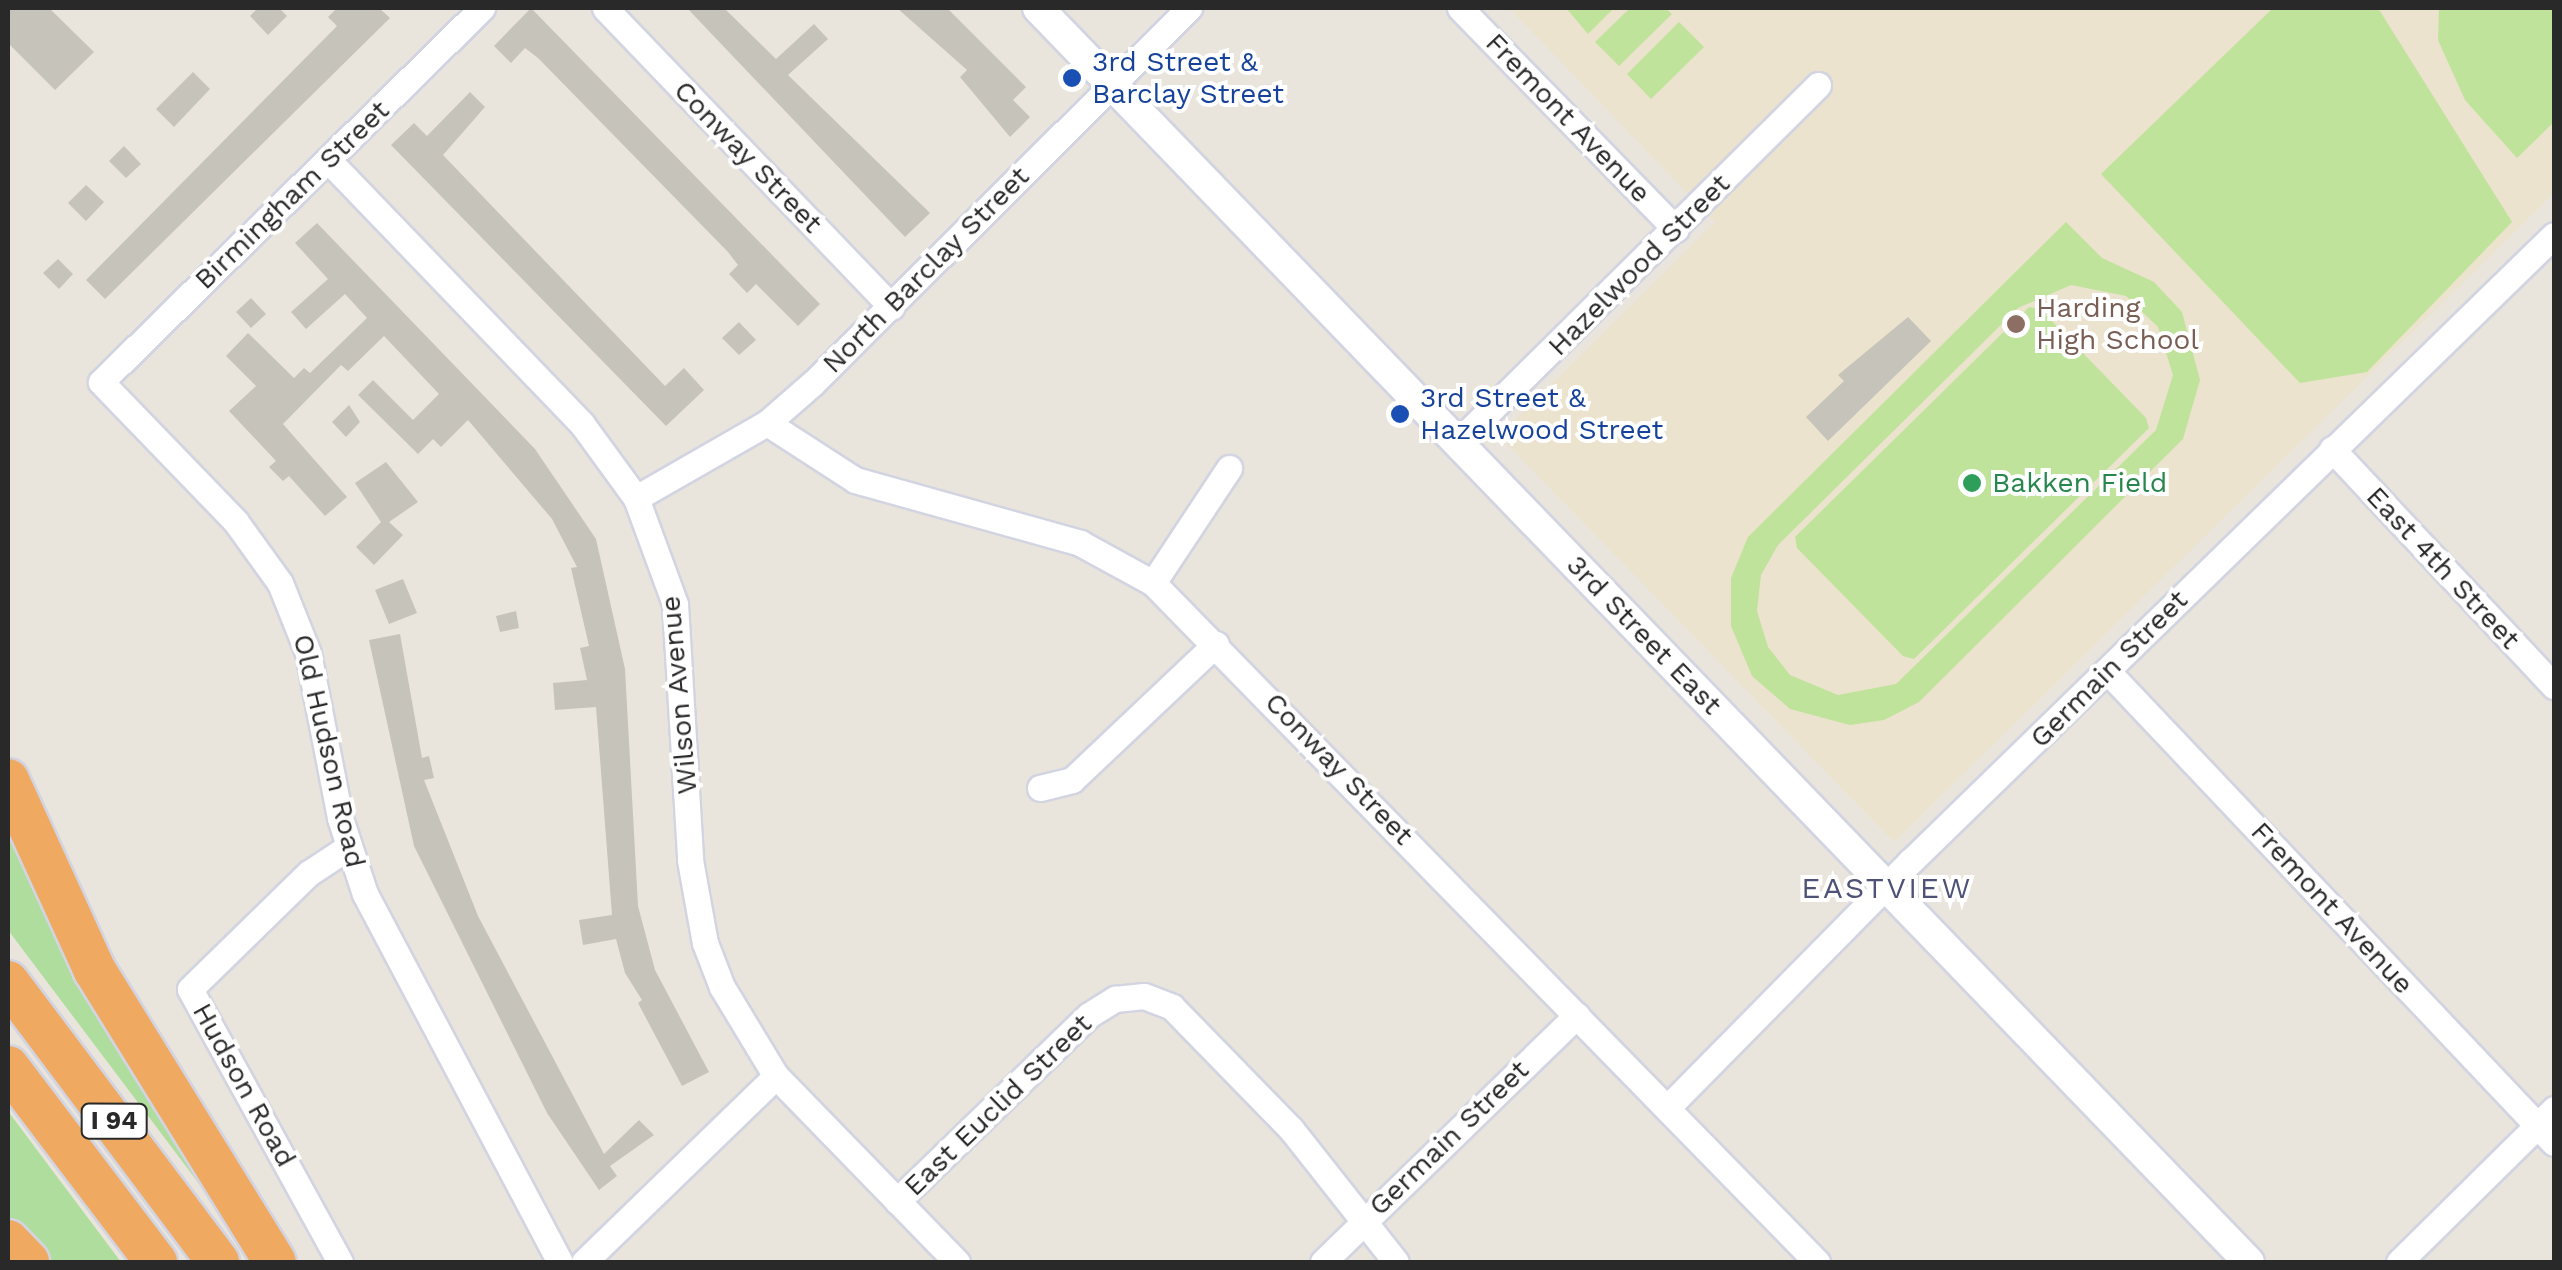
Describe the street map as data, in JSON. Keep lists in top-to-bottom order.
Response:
{
  "streets": {
    "highway": ["I 94"],
    "street": [
      "Fremont Avenue",
      "Conway Street",
      "Birmingham Street",
      "Hazelwood Street",
      "North Barclay Street",
      "East 4th Street",
      "3rd Street East",
      "Germain Street",
      "Wilson Avenue",
      "Old Hudson Road",
      "Hudson Road",
      "East Euclid Street"
    ]
  },
  "crossings": [
    ["Fremont Avenue", "Hazelwood Street"],
    ["Fremont Avenue", "Germain Street"],
    ["Conway Street", "North Barclay Street"],
    ["Conway Street", "Germain Street"],
    ["Birmingham Street", "Wilson Avenue"],
    ["Birmingham Street", "Old Hudson Road"],
    ["Hazelwood Street", "3rd Street East"],
    ["North Barclay Street", "3rd Street East"],
    ["North Barclay Street", "Wilson Avenue"],
    ["East 4th Street", "Germain Street"],
    ["3rd Street East", "Germain Street"],
    ["Germain Street", "East Euclid Street"],
    ["Wilson Avenue", "East Euclid Street"],
    ["Old Hudson Road", "Hudson Road"]
  ],
  "districts": ["EASTVIEW"],
  "places": [
    "3rd Street & Barclay Street",
    "Harding High School",
    "3rd Street & Hazelwood Street",
    "Bakken Field"
  ]
}
